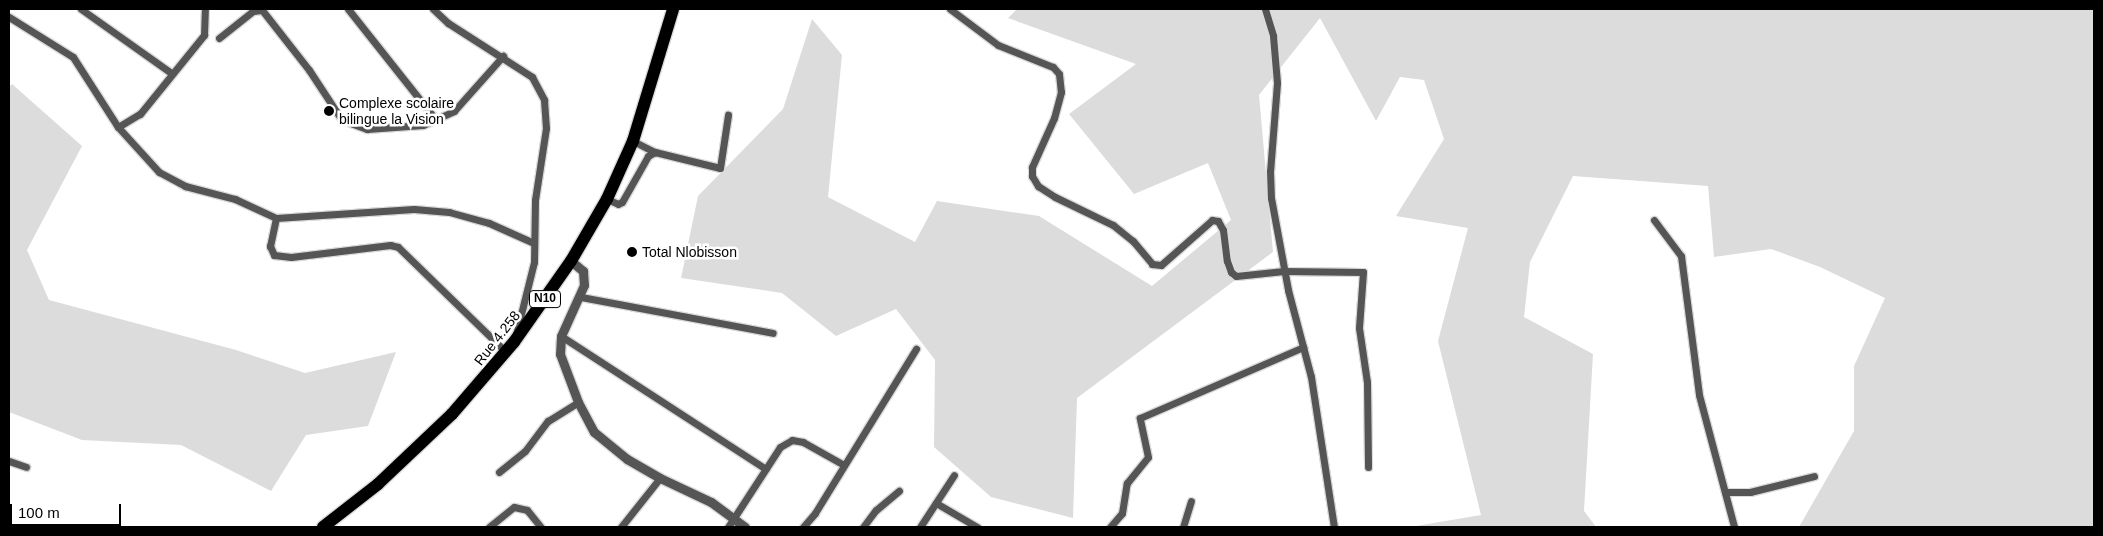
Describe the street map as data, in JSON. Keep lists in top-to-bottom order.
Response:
{
  "streets": {
    "highway": ["N10", "Rue 4.258"]
  },
  "places": ["Complexe scolaire bilingue la Vision", "Total Nlobisson"],
  "scale_bar": "100 m"
}
